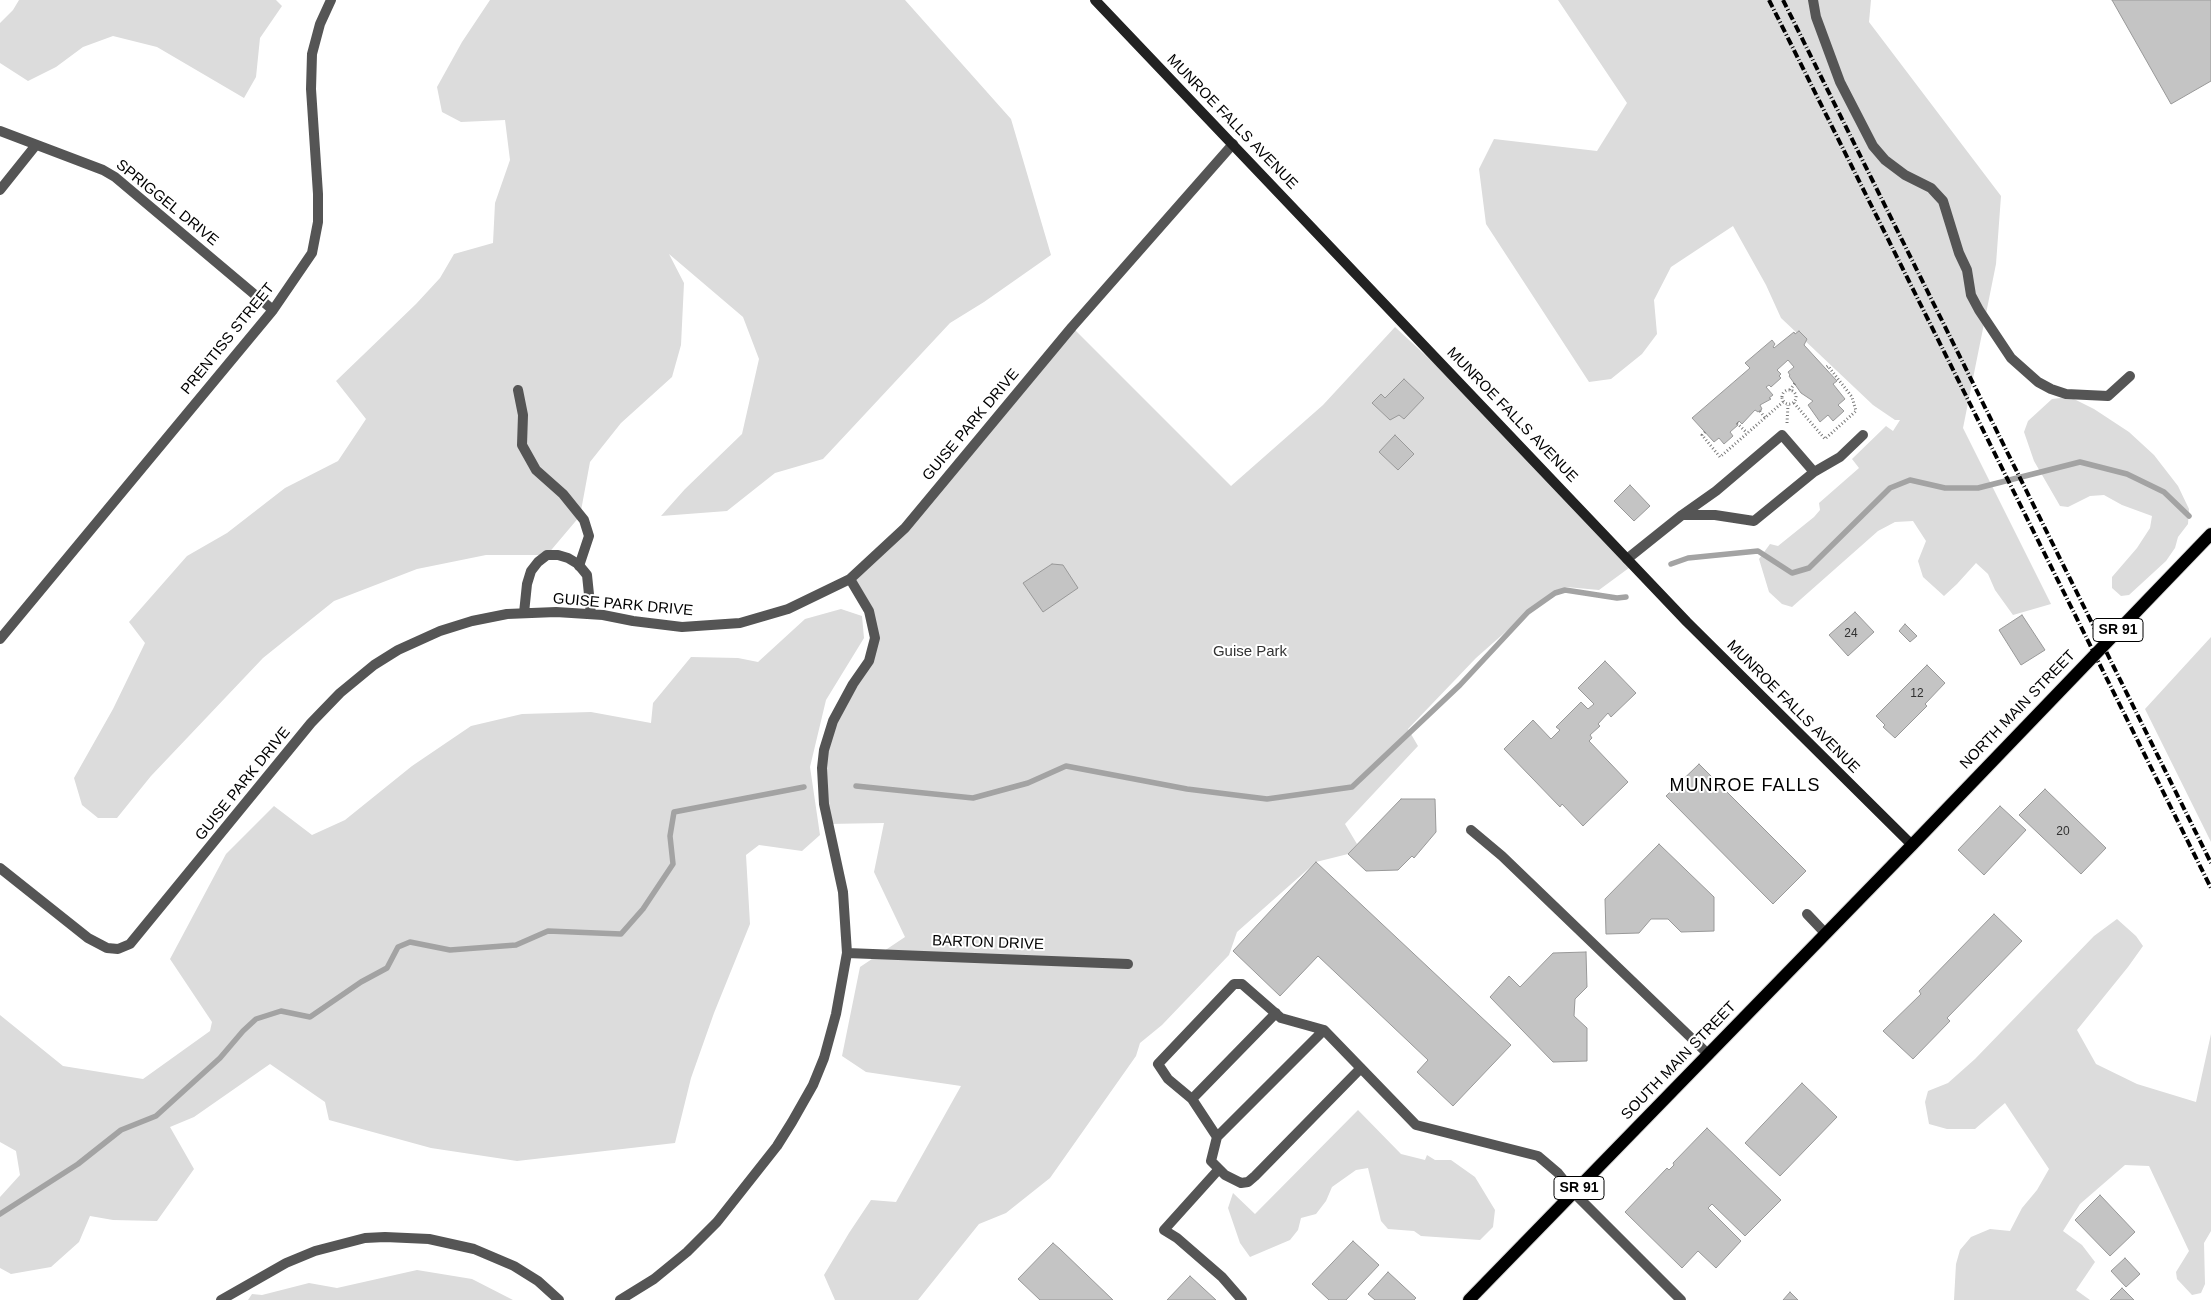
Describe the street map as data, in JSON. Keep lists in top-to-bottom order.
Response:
{
  "streets": {
    "main road": ["SR 91", "NORTH MAIN STREET", "SOUTH MAIN STREET"],
    "street": [
      "MUNROE FALLS AVENUE",
      "SPRIGGEL DRIVE",
      "PRENTISS STREET",
      "GUISE PARK DRIVE",
      "BARTON DRIVE"
    ]
  },
  "crossings": [
    ["MUNROE FALLS AVENUE", "GUISE PARK DRIVE"],
    ["MUNROE FALLS AVENUE", "NORTH MAIN STREET"],
    ["MUNROE FALLS AVENUE", "SOUTH MAIN STREET"],
    ["SPRIGGEL DRIVE", "PRENTISS STREET"],
    ["NORTH MAIN STREET", "SOUTH MAIN STREET"]
  ],
  "districts": ["MUNROE FALLS"],
  "parks": ["Guise Park"],
  "house_numbers": ["24", "12", "20"]
}
